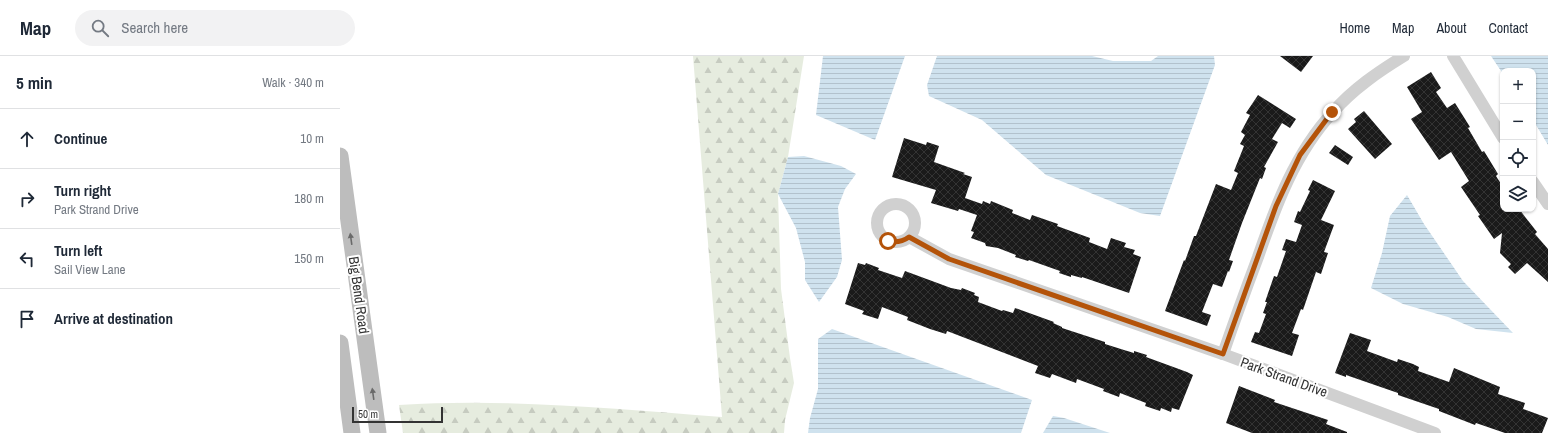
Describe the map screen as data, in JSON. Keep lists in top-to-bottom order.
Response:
{
  "streets": {
    "main road": ["Big Bend Road"],
    "street": ["Park Strand Drive"]
  },
  "scale_bar": "50 m",
  "page": {
    "header": "Map",
    "search": "Search here",
    "nav": [
      "Home",
      "Map",
      "About",
      "Contact"
    ],
    "heading": ["5 min", "Walk · 340 m"],
    "map_buttons": ["+", "−"],
    "list": [
      ["Continue", "10 m"],
      ["Turn right", "Park Strand Drive", "180 m"],
      ["Turn left", "Sail View Lane", "150 m"],
      "Arrive at destination"
    ],
    "scale": "50 m"
  }
}
